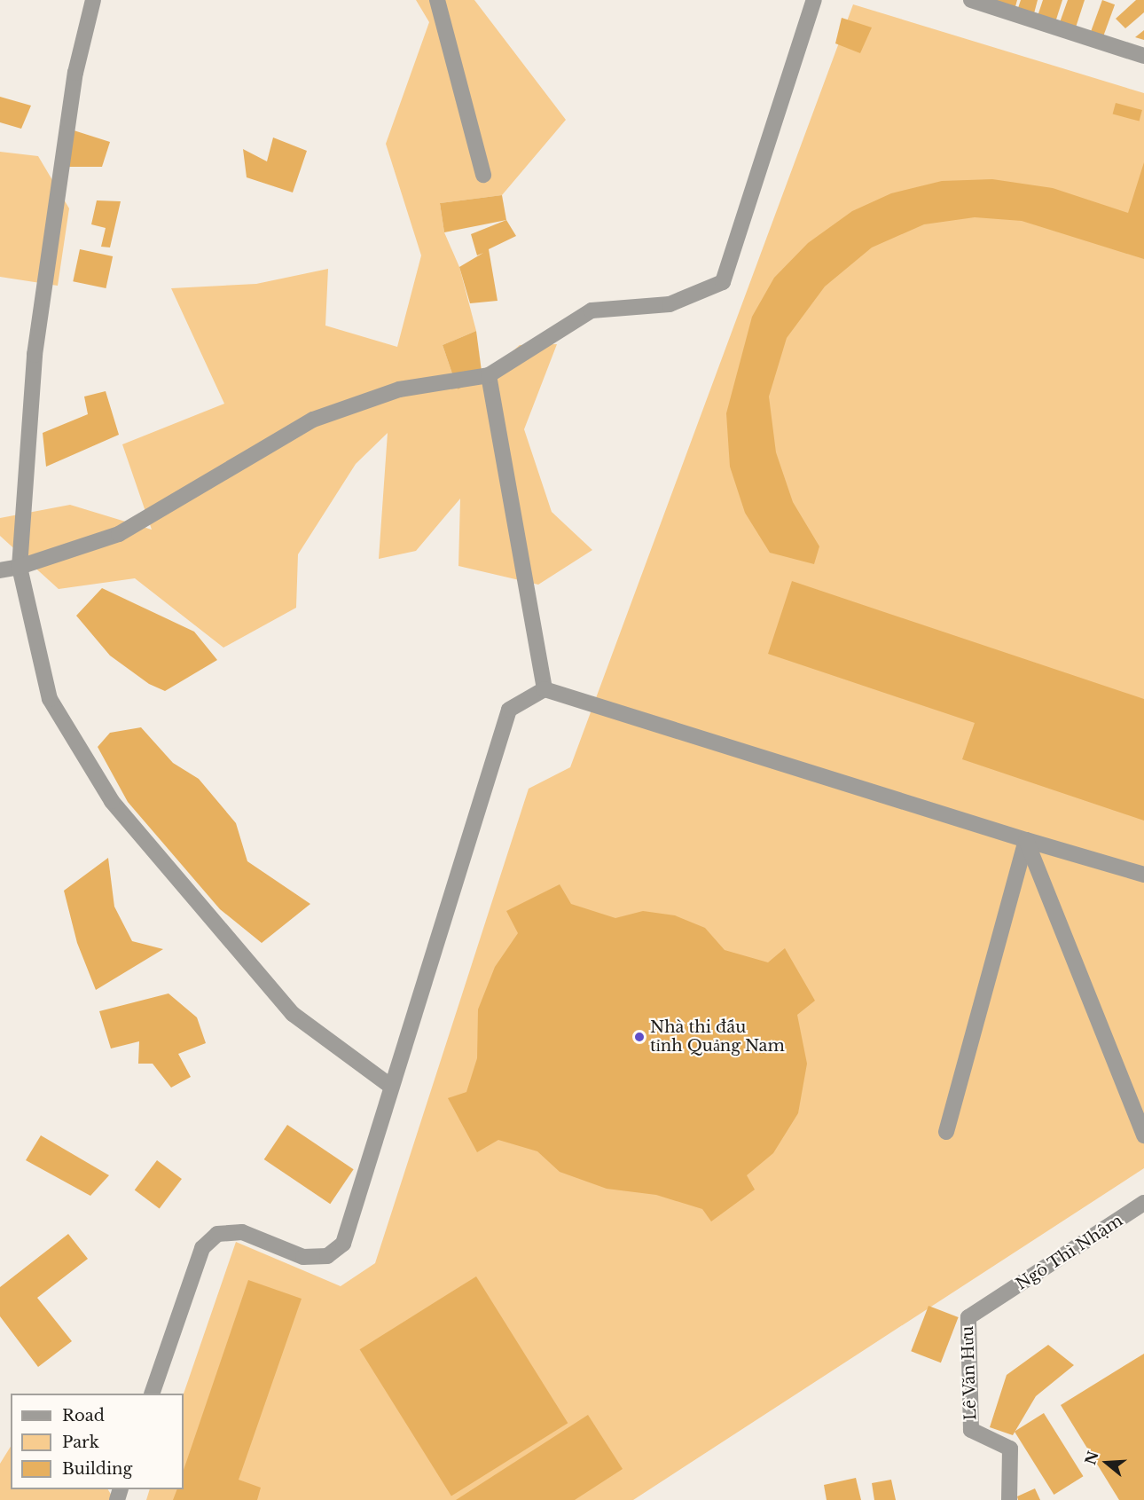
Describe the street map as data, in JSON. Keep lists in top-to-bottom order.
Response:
{
  "streets": {
    "street": ["Ngô Thì Nhậm", "Lê Văn Hưu"]
  },
  "crossings": [
    ["Ngô Thì Nhậm", "Lê Văn Hưu"]
  ],
  "places": ["Nhà thi đấu tỉnh Quảng Nam"],
  "legend": ["Road", "Park", "Building"],
  "north": "left"
}
